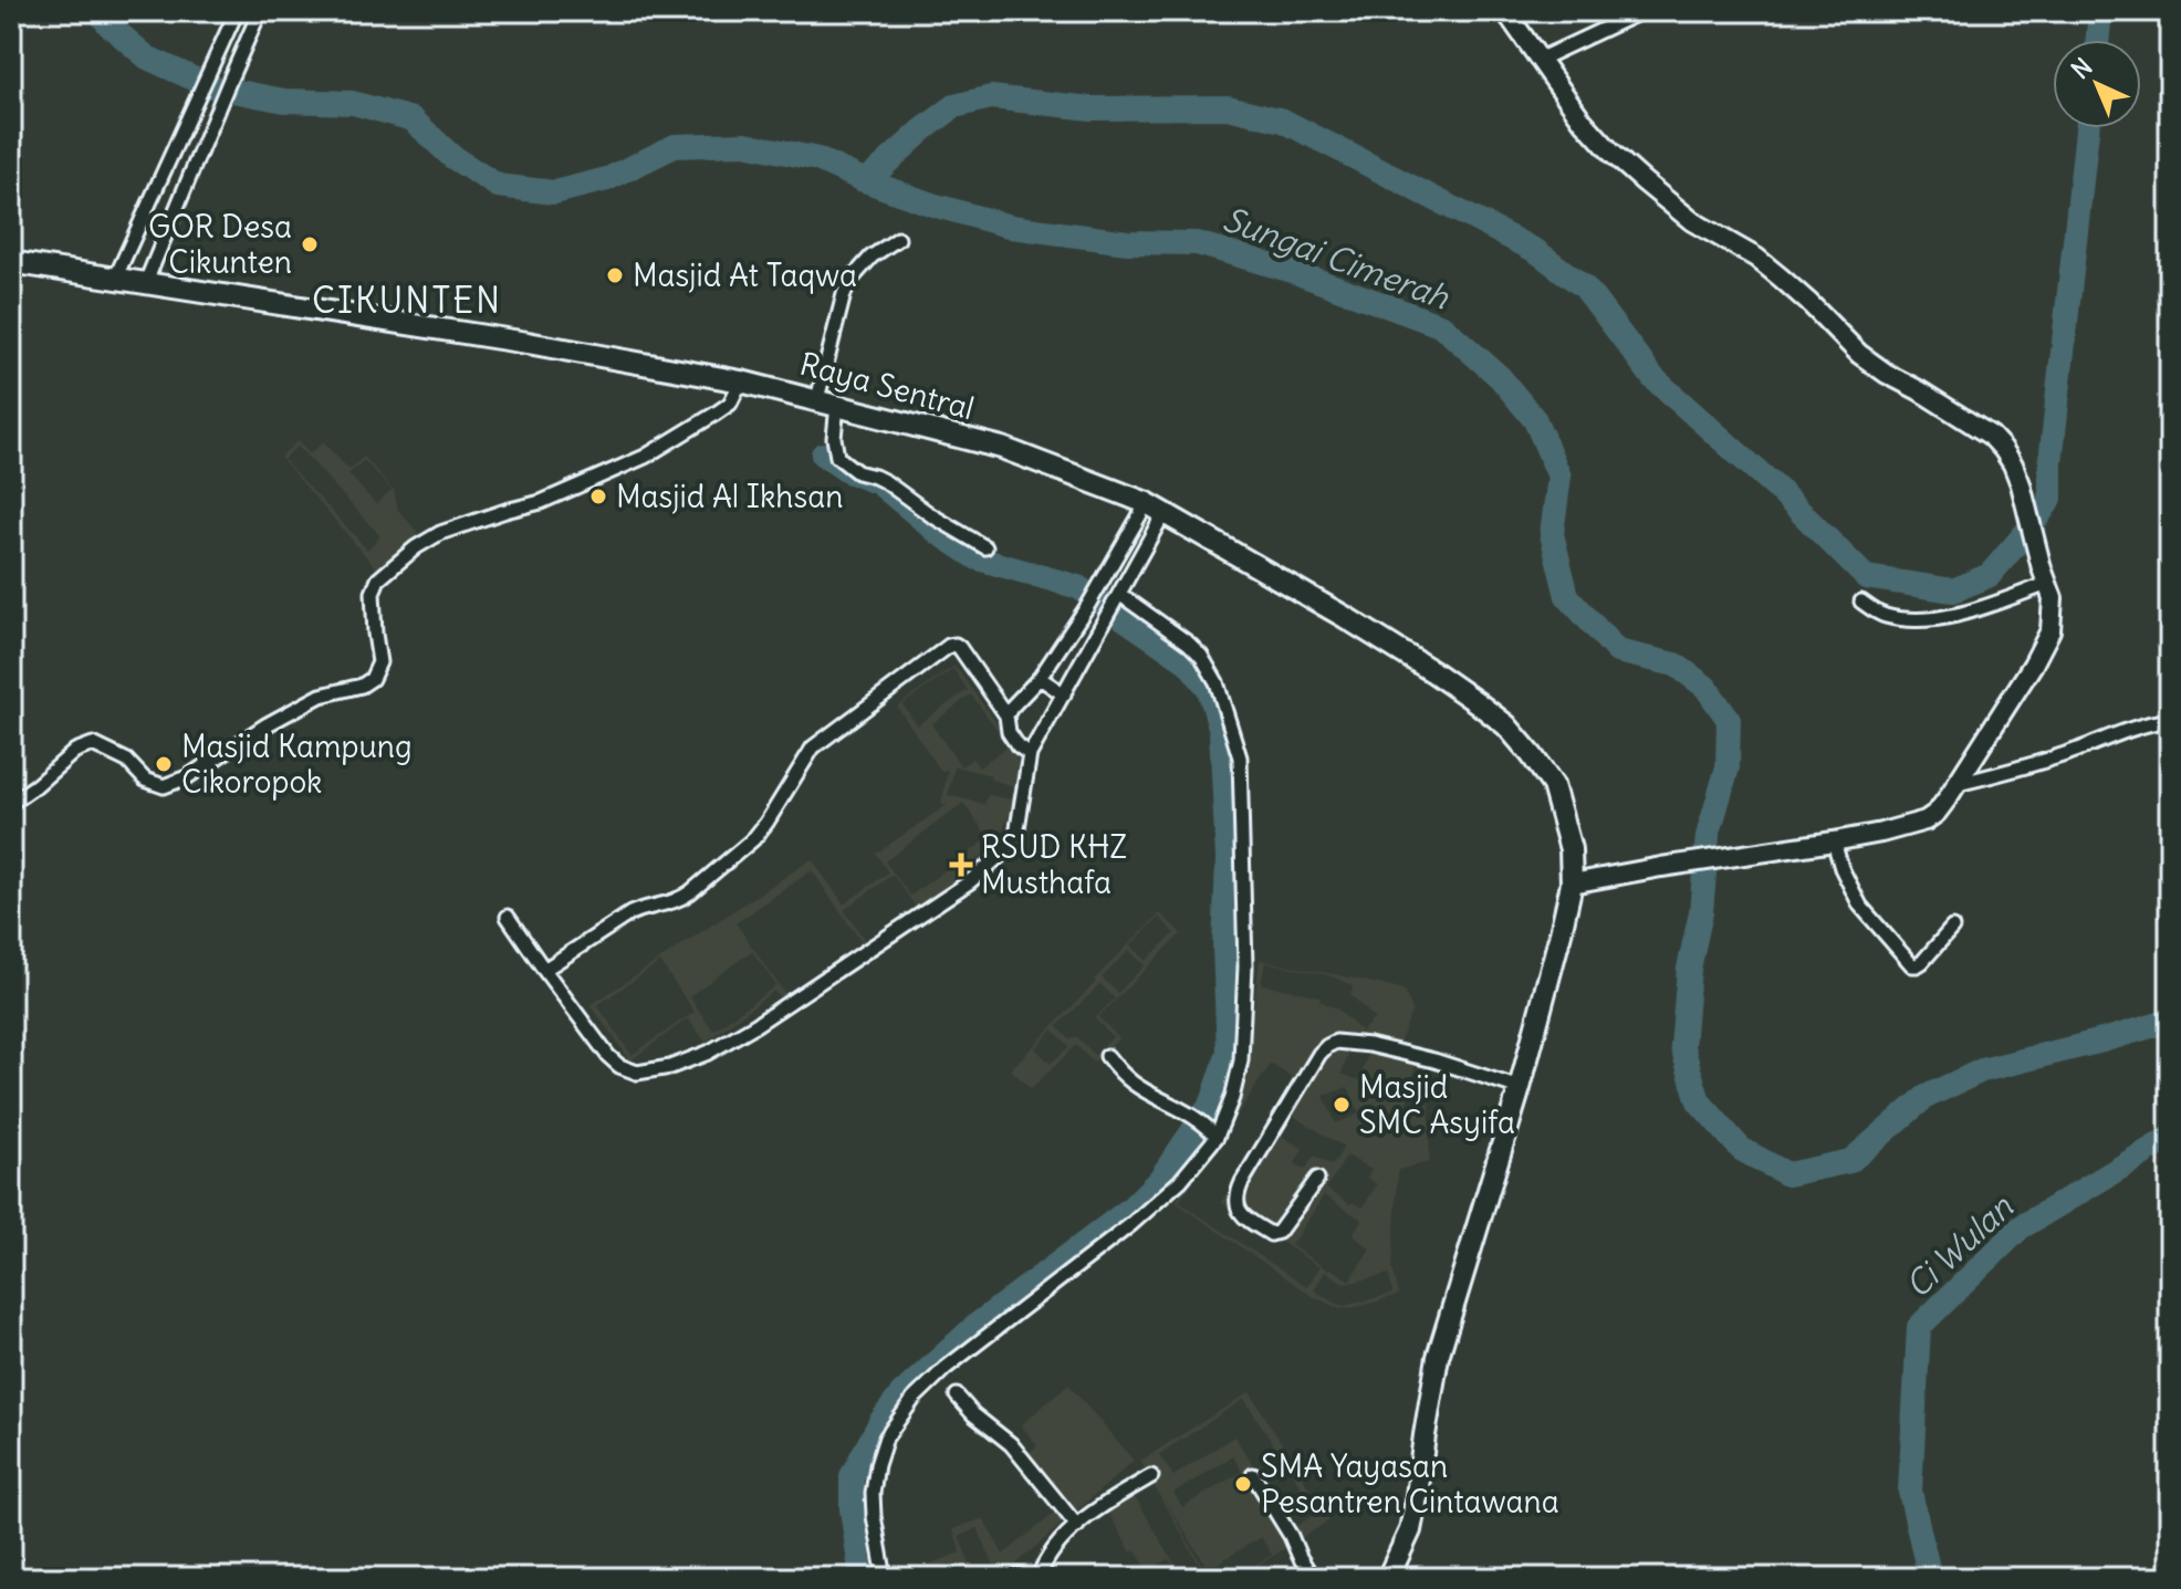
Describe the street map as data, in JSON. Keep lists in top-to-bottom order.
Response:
{
  "streets": {
    "main road": ["Raya Sentral"]
  },
  "districts": ["CIKUNTEN"],
  "water": ["Sungai Cimerah", "Ci Wulan"],
  "places": {
    "other": [
      "GOR Desa Cikunten",
      "Masjid At Taqwa",
      "Masjid Al Ikhsan",
      "Masjid Kampung Cikoropok",
      "Masjid SMC Asyifa",
      "SMA Yayasan Pesantren Cintawana"
    ],
    "health": ["RSUD KHZ Musthafa"]
  },
  "north": "top left"
}
